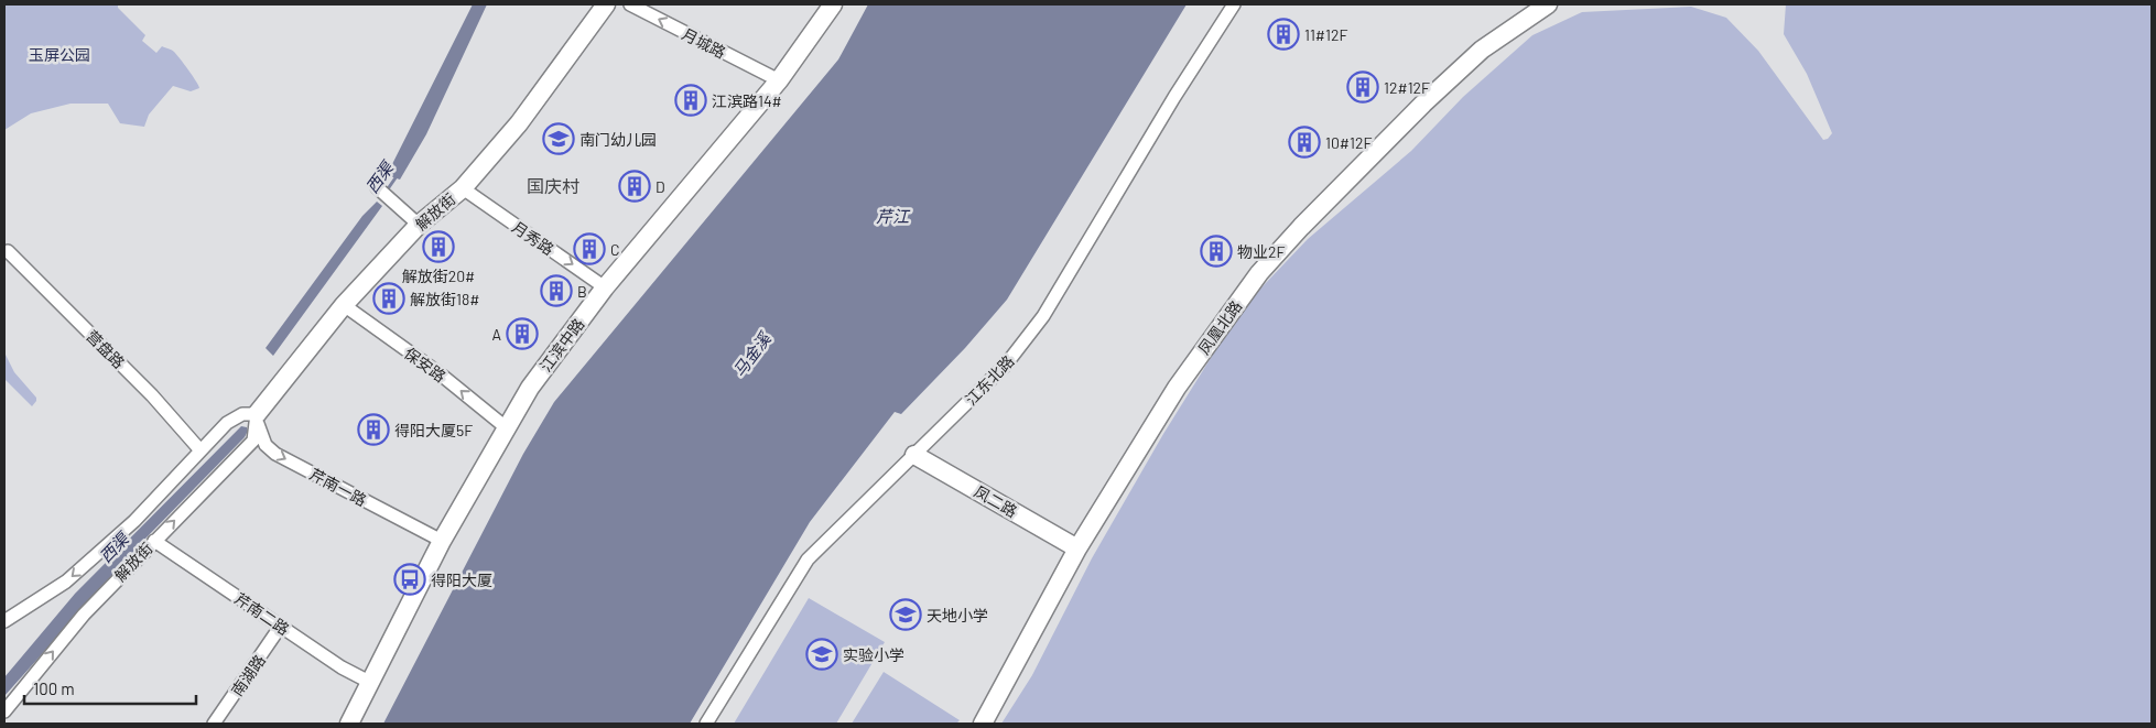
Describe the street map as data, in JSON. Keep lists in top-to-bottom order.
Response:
{
  "streets": {
    "street": [
      "月城路",
      "解放街",
      "月秀路",
      "凤凰北路",
      "江滨中路",
      "营盘路",
      "保安路",
      "江东北路",
      "芹南一路",
      "凤二路",
      "芹南二路",
      "南湖路"
    ]
  },
  "crossings": [
    ["月城路", "江滨中路"],
    ["解放街", "月秀路"],
    ["解放街", "营盘路"],
    ["解放街", "保安路"],
    ["解放街", "芹南一路"],
    ["解放街", "芹南二路"],
    ["月秀路", "江滨中路"],
    ["凤凰北路", "凤二路"],
    ["江滨中路", "保安路"],
    ["江滨中路", "芹南一路"],
    ["江滨中路", "芹南二路"],
    ["江东北路", "凤二路"],
    ["芹南二路", "南湖路"]
  ],
  "one_way": [
    "月城路",
    "月秀路",
    "保安路",
    "芹南一路"
  ],
  "districts": ["国庆村"],
  "water": ["西渠", "芹江", "马金溪"],
  "parks": ["玉屏公园"],
  "places": {
    "building": [
      "11#12F",
      "12#12F",
      "江滨路14#",
      "10#12F",
      "D",
      "解放街20#",
      "C",
      "物业2F",
      "B",
      "解放街18#",
      "A",
      "得阳大厦5F"
    ],
    "school or university": ["南门幼儿园", "天地小学", "实验小学"],
    "bus stop": ["得阳大厦"]
  },
  "scale_bar": "100 m"
}
